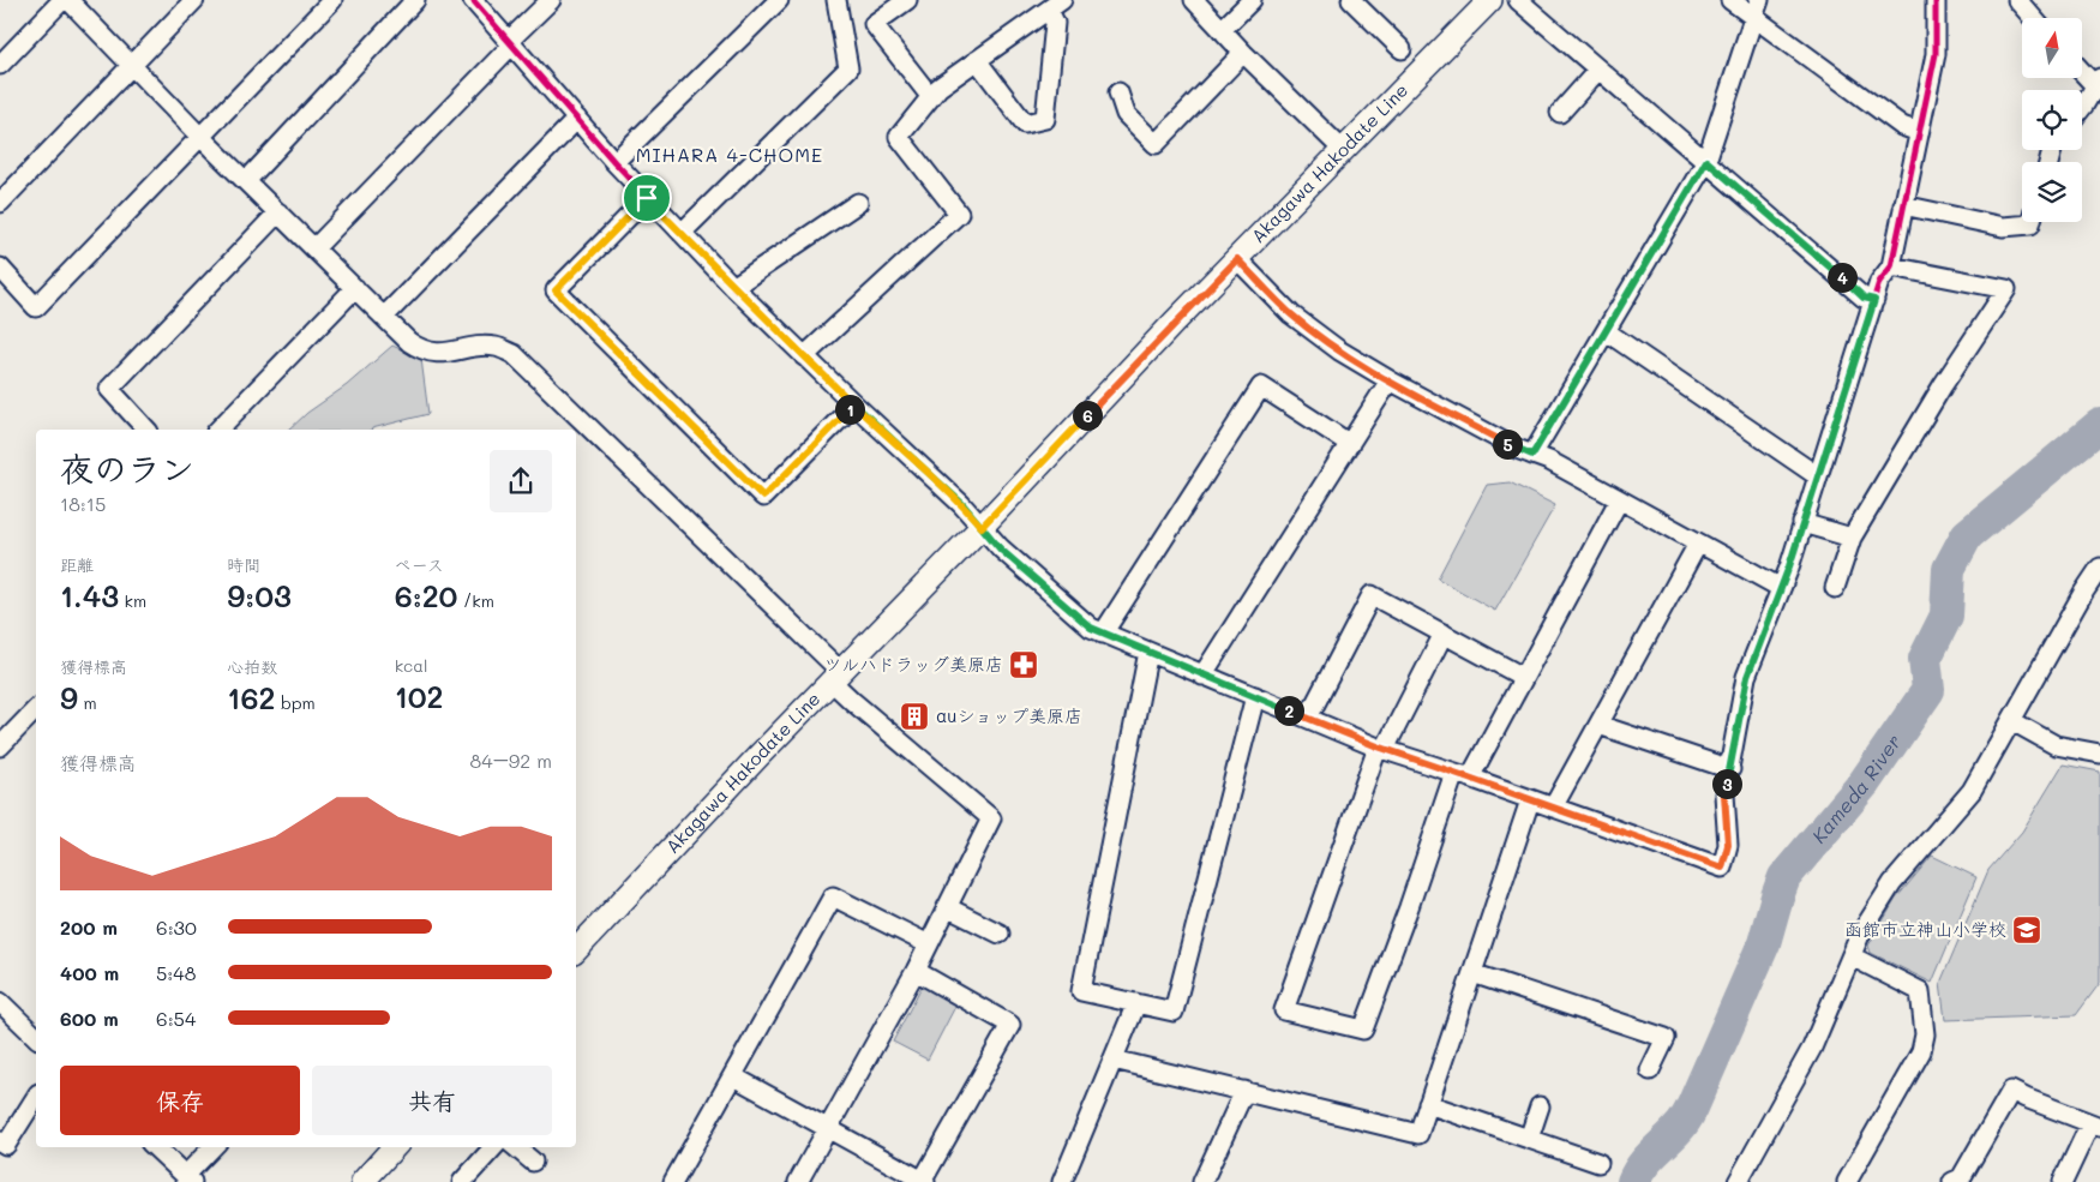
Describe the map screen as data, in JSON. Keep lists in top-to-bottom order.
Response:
{
  "streets": {
    "main road": ["Akagawa Hakodate Line"]
  },
  "districts": ["MIHARA 4-CHOME"],
  "water": ["Kameda River"],
  "places": {
    "pharmacy": ["ツルハドラッグ美原店"],
    "building": ["auショップ美原店"],
    "school or university": ["函館市立神山小学校"]
  },
  "north": "top",
  "page": {
    "pins": [
      "4",
      "1",
      "6",
      "5",
      "2",
      "3"
    ],
    "heading": ["夜のラン", "18:15"],
    "stats": [
      ["距離", "1.43 km"],
      ["時間", "9:03"],
      ["ペース", "6:20 /km"],
      ["獲得標高", "9 m"],
      ["心拍数", "162 bpm"],
      ["kcal", "102"]
    ],
    "chart": ["獲得標高", "84–92 m"],
    "list": [
      {
        "name": "200 m",
        "note": "6:30"
      },
      {
        "name": "400 m",
        "note": "5:48"
      },
      {
        "name": "600 m",
        "note": "6:54"
      }
    ],
    "buttons": ["保存", "共有"]
  }
}
